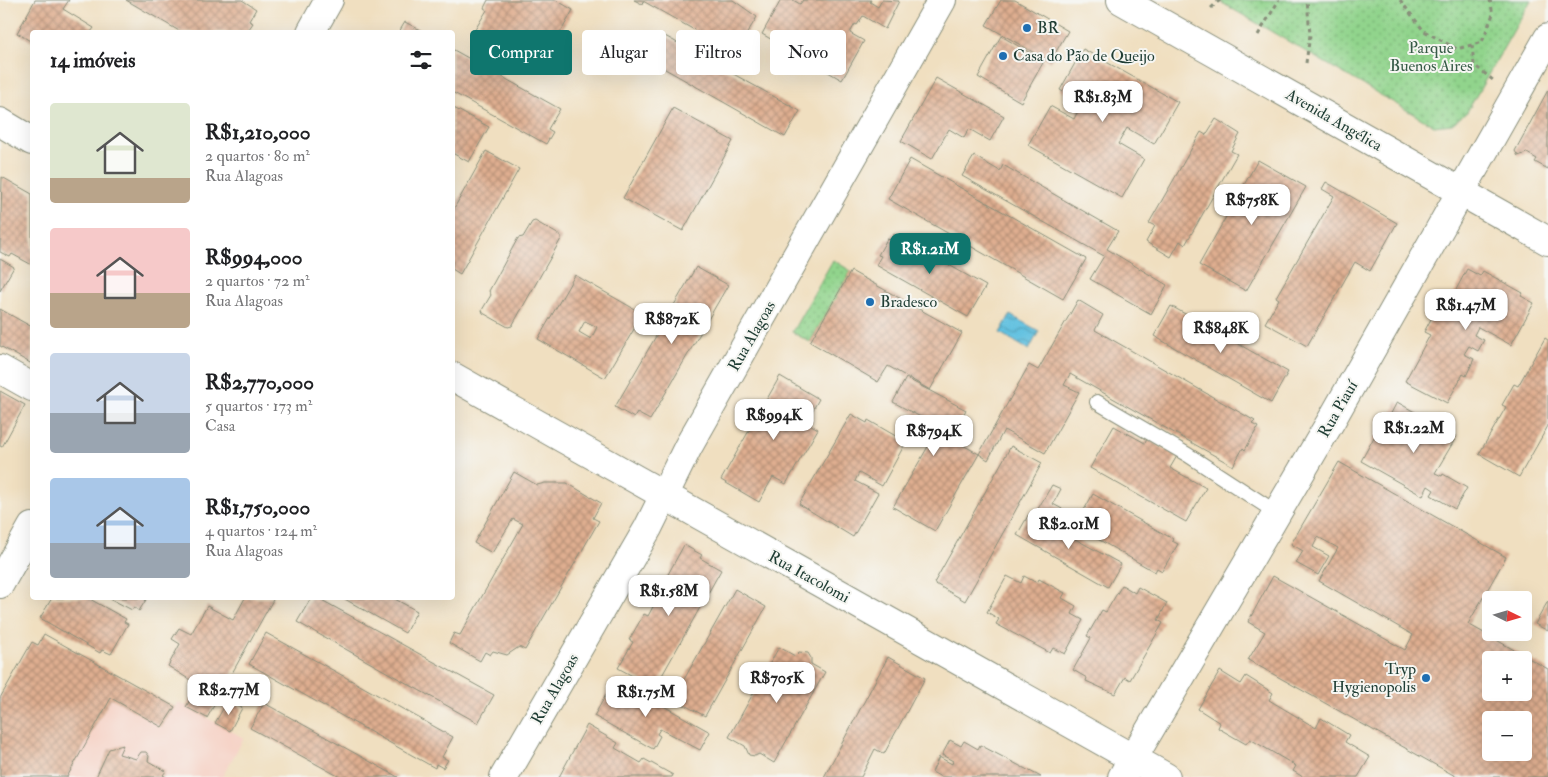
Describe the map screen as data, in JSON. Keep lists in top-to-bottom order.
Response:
{
  "streets": {
    "street": [
      "Avenida Angélica",
      "Rua Alagoas",
      "Rua Piauí",
      "Rua Itacolomi"
    ]
  },
  "crossings": [
    ["Avenida Angélica", "Rua Piauí"],
    ["Rua Alagoas", "Rua Itacolomi"],
    ["Rua Piauí", "Rua Itacolomi"]
  ],
  "parks": ["Parque Buenos Aires"],
  "places": [
    "BR",
    "Casa do Pão de Queijo",
    "Bradesco",
    "Tryp Hygienopolis"
  ],
  "north": "right",
  "page": {
    "chip": [
      "Comprar",
      "Alugar",
      "Filtros",
      "Novo"
    ],
    "heading": "14 imóveis",
    "price": [
      "R$1.83M",
      "R$758K",
      "R$1.21M",
      "R$1.47M",
      "R$872K",
      "R$848K",
      "R$994K",
      "R$1.22M",
      "R$794K",
      "R$2.01M",
      "R$1.58M",
      "R$705K",
      "R$2.77M",
      "R$1.75M"
    ],
    "list": [
      {
        "name": "R$1,210,000",
        "note": "2 quartos · 80 m² · Rua Alagoas"
      },
      {
        "name": "R$994,000",
        "note": "2 quartos · 72 m² · Rua Alagoas"
      },
      {
        "name": "R$2,770,000",
        "note": "5 quartos · 173 m² · Casa"
      },
      {
        "name": "R$1,750,000",
        "note": "4 quartos · 124 m² · Rua Alagoas"
      }
    ],
    "map_buttons": ["+", "−"]
  }
}
